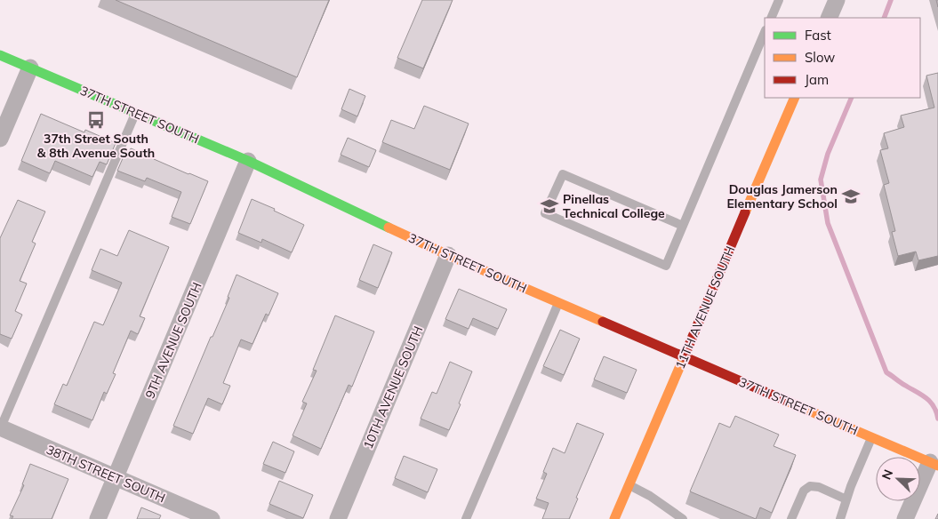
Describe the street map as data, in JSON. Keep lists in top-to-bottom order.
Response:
{
  "streets": {
    "street": [
      "37TH STREET SOUTH",
      "11TH AVENUE SOUTH",
      "9TH AVENUE SOUTH",
      "10TH AVENUE SOUTH",
      "38TH STREET SOUTH"
    ]
  },
  "crossings": [
    ["37TH STREET SOUTH", "11TH AVENUE SOUTH"],
    ["37TH STREET SOUTH", "9TH AVENUE SOUTH"],
    ["37TH STREET SOUTH", "10TH AVENUE SOUTH"],
    ["9TH AVENUE SOUTH", "38TH STREET SOUTH"]
  ],
  "places": {
    "bus stop": ["37th Street South & 8th Avenue South"],
    "school or university": ["Douglas Jamerson Elementary School", "Pinellas Technical College"]
  },
  "legend": ["Fast", "Slow", "Jam"],
  "north": "top left"
}
